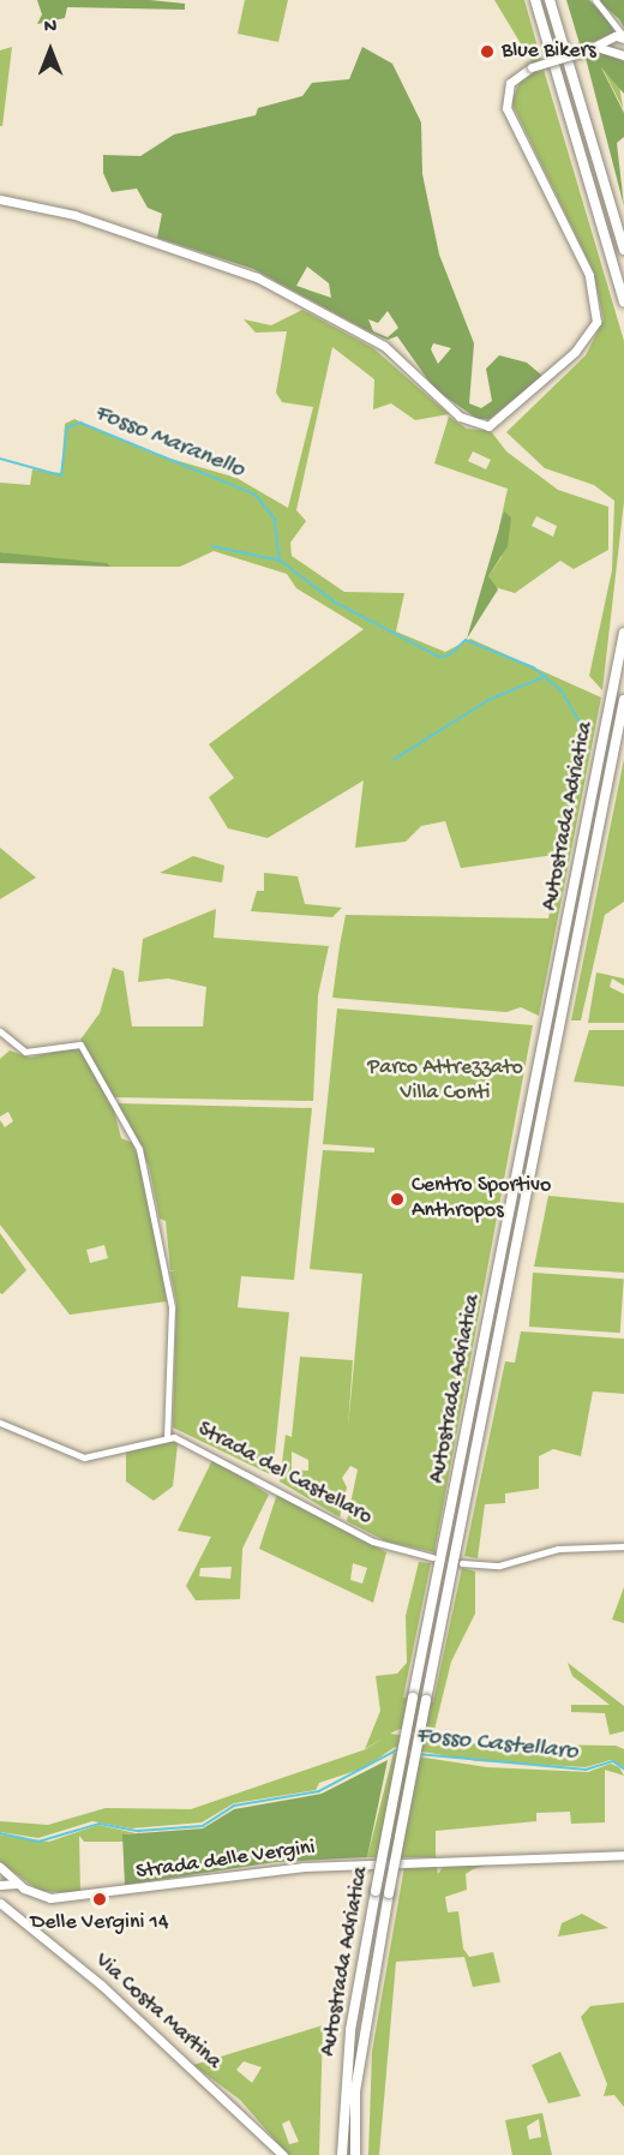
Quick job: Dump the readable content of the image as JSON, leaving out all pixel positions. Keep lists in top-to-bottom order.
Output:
{
  "streets": {
    "highway": ["Autostrada Adriatica"],
    "main road": ["Strada delle Vergini", "Via Costa Martina"],
    "street": ["Strada del Castellaro"]
  },
  "water": ["Fosso Maranello", "Fosso Castellaro"],
  "parks": ["Parco Attrezzato Villa Conti"],
  "places": ["Blue Bikers", "Centro Sportivo Anthropos", "Delle Vergini 14"],
  "north": "top"
}
